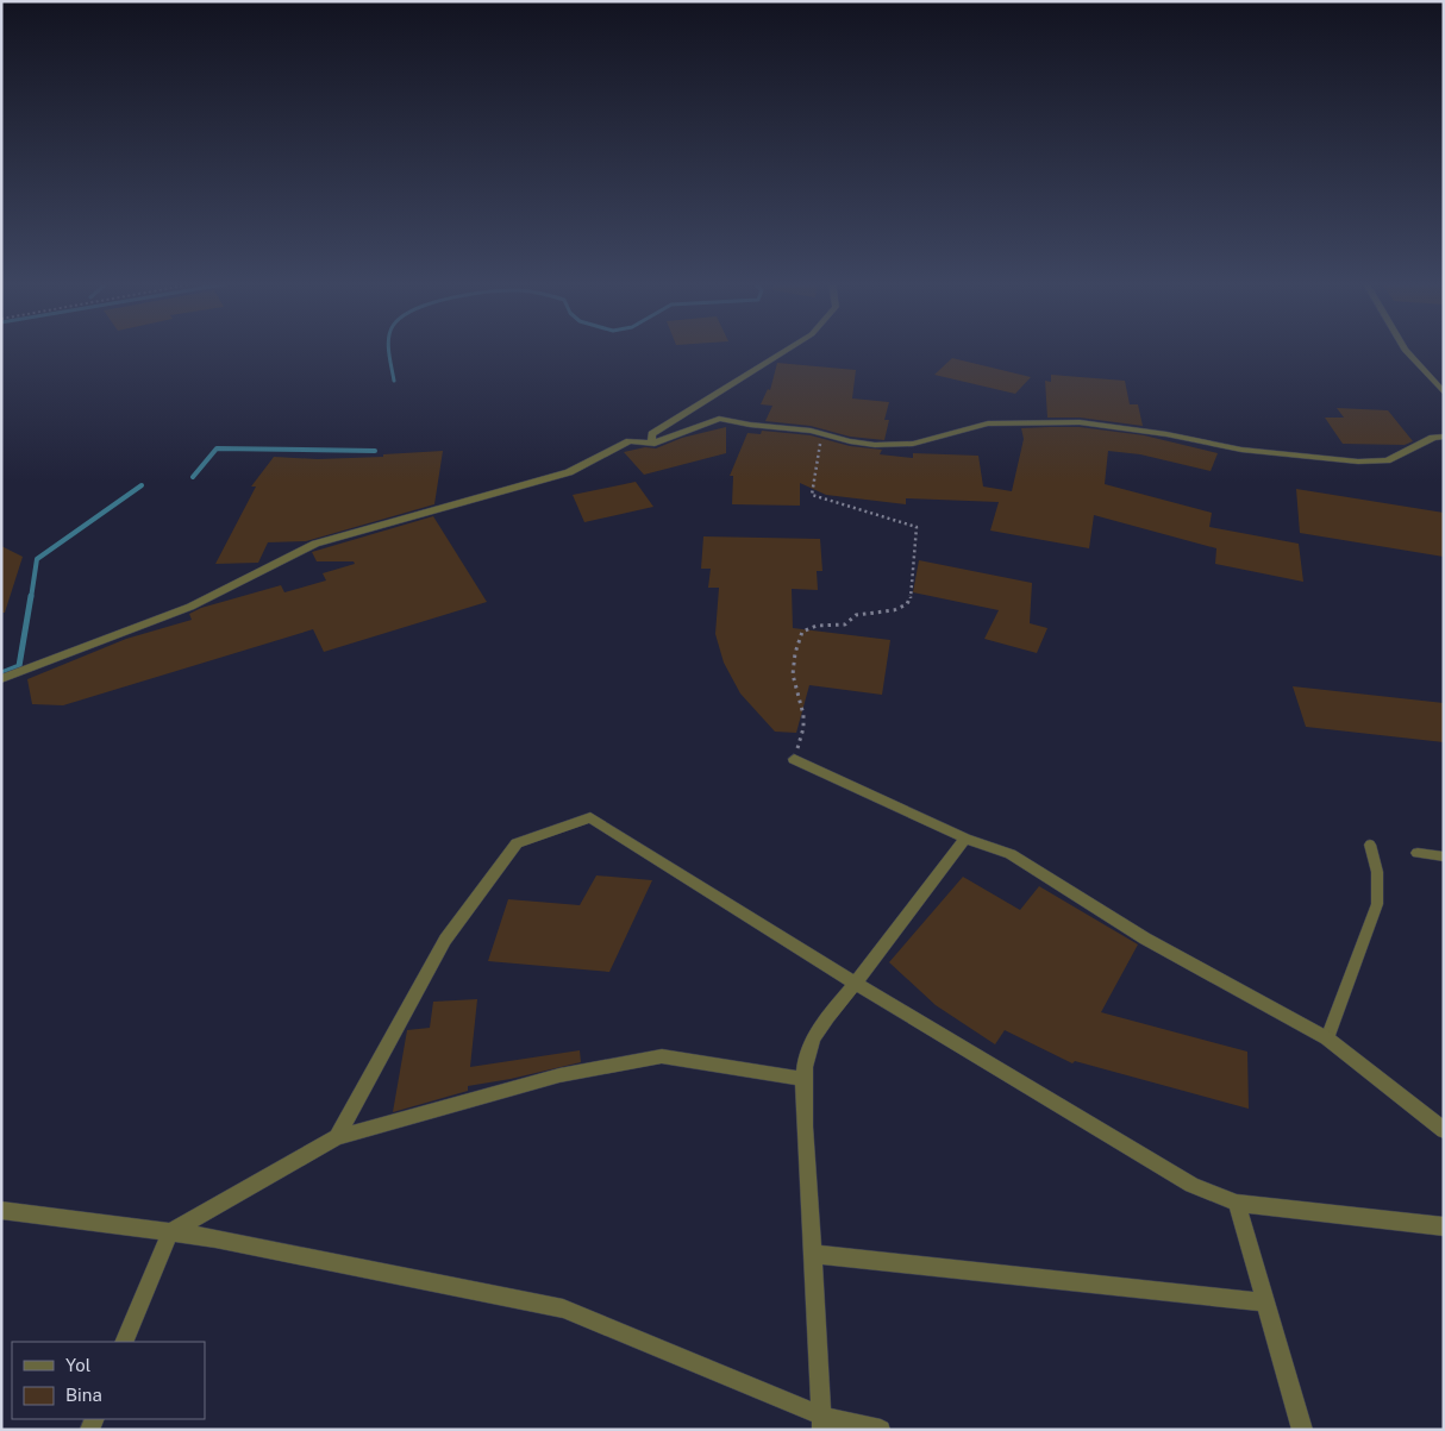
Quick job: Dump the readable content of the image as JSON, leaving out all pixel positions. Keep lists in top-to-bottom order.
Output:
{
  "legend": ["Yol", "Bina"]
}
